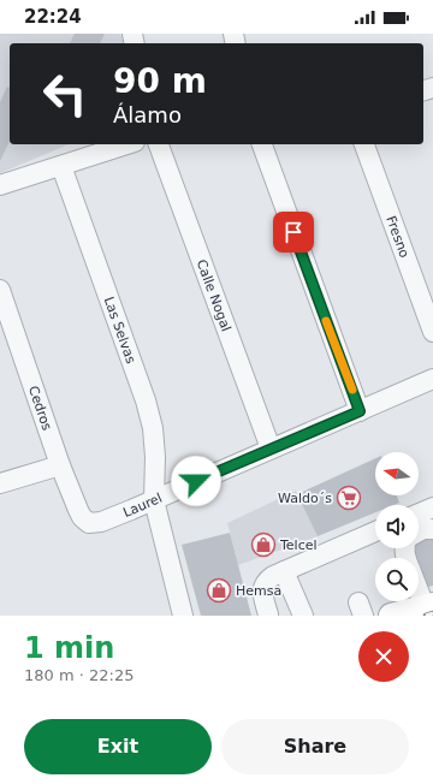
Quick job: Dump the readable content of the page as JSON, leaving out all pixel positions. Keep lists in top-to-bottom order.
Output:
{
  "streets": {
    "street": [
      "Fresno",
      "Calle Nogal",
      "Las Selvas",
      "Cedros",
      "Laurel"
    ]
  },
  "crossings": [
    ["Calle Nogal", "Laurel"],
    ["Las Selvas", "Laurel"],
    ["Cedros", "Laurel"]
  ],
  "places": {
    "supermarket": ["Waldo´s"],
    "shop": ["Telcel", "Hemsa"]
  },
  "north": "left",
  "page": {
    "status": "22:24",
    "turn": ["90 m", "Álamo"],
    "heading": ["1 min", "180 m · 22:25"],
    "buttons": ["Exit", "Share"]
  }
}
